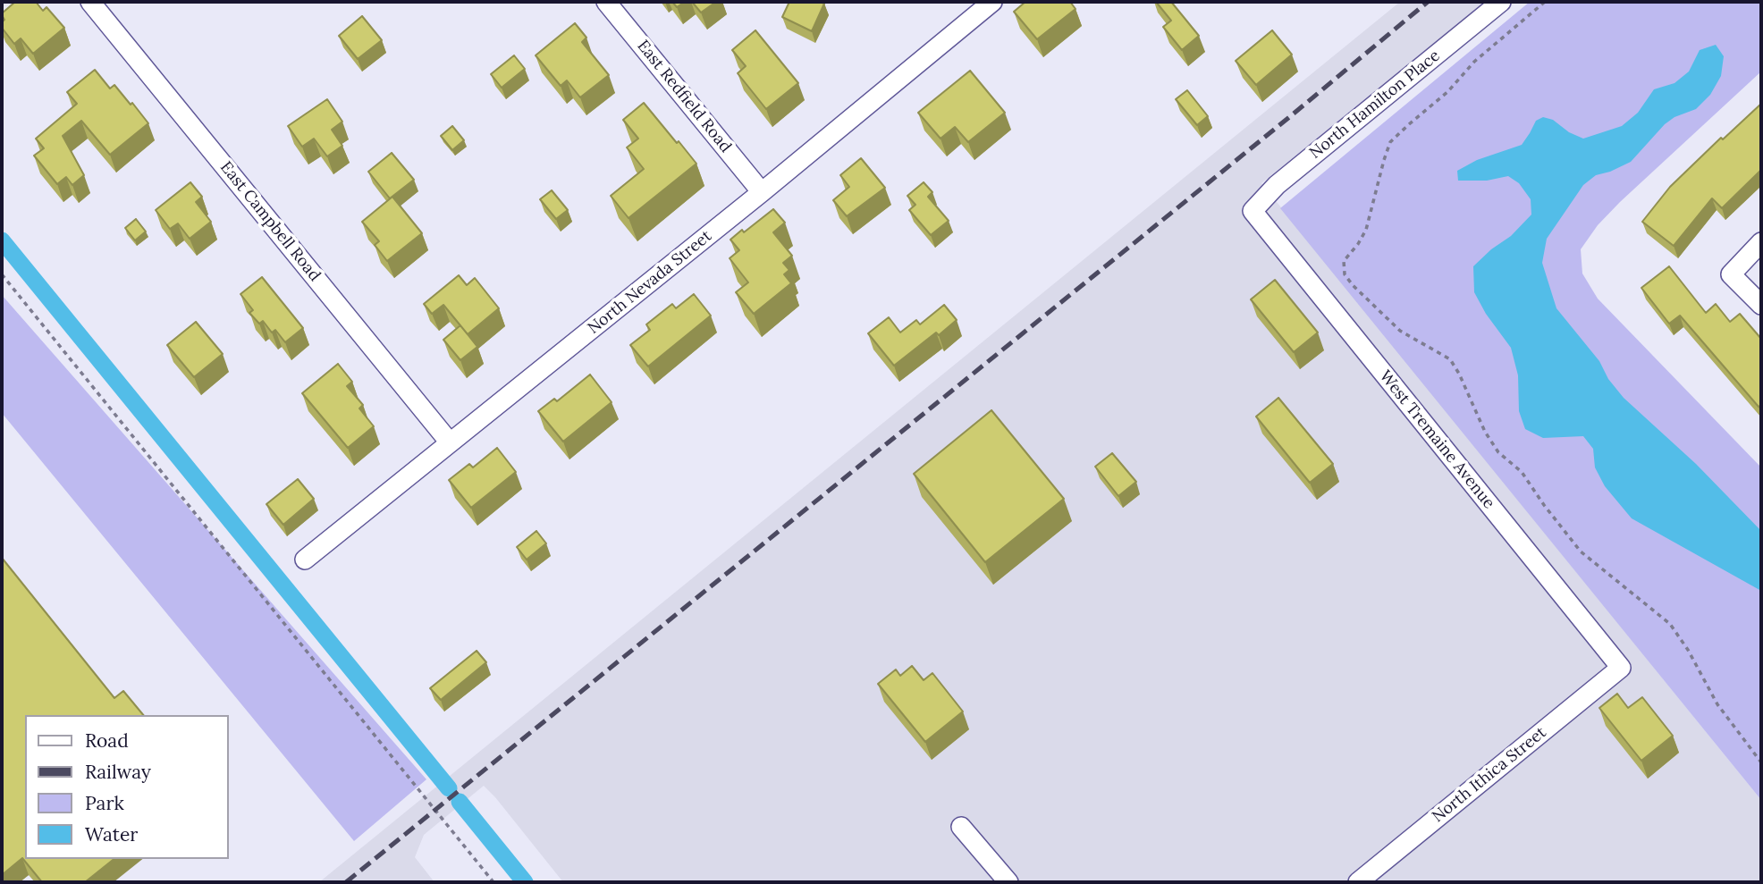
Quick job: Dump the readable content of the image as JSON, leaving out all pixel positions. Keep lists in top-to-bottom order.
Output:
{
  "streets": {
    "street": [
      "East Redfield Road",
      "North Hamilton Place",
      "East Campbell Road",
      "North Nevada Street",
      "West Tremaine Avenue",
      "North Ithica Street"
    ]
  },
  "crossings": [
    ["East Redfield Road", "North Nevada Street"],
    ["North Hamilton Place", "West Tremaine Avenue"],
    ["East Campbell Road", "North Nevada Street"],
    ["West Tremaine Avenue", "North Ithica Street"]
  ],
  "legend": [
    "Road",
    "Railway",
    "Park",
    "Water"
  ]
}
